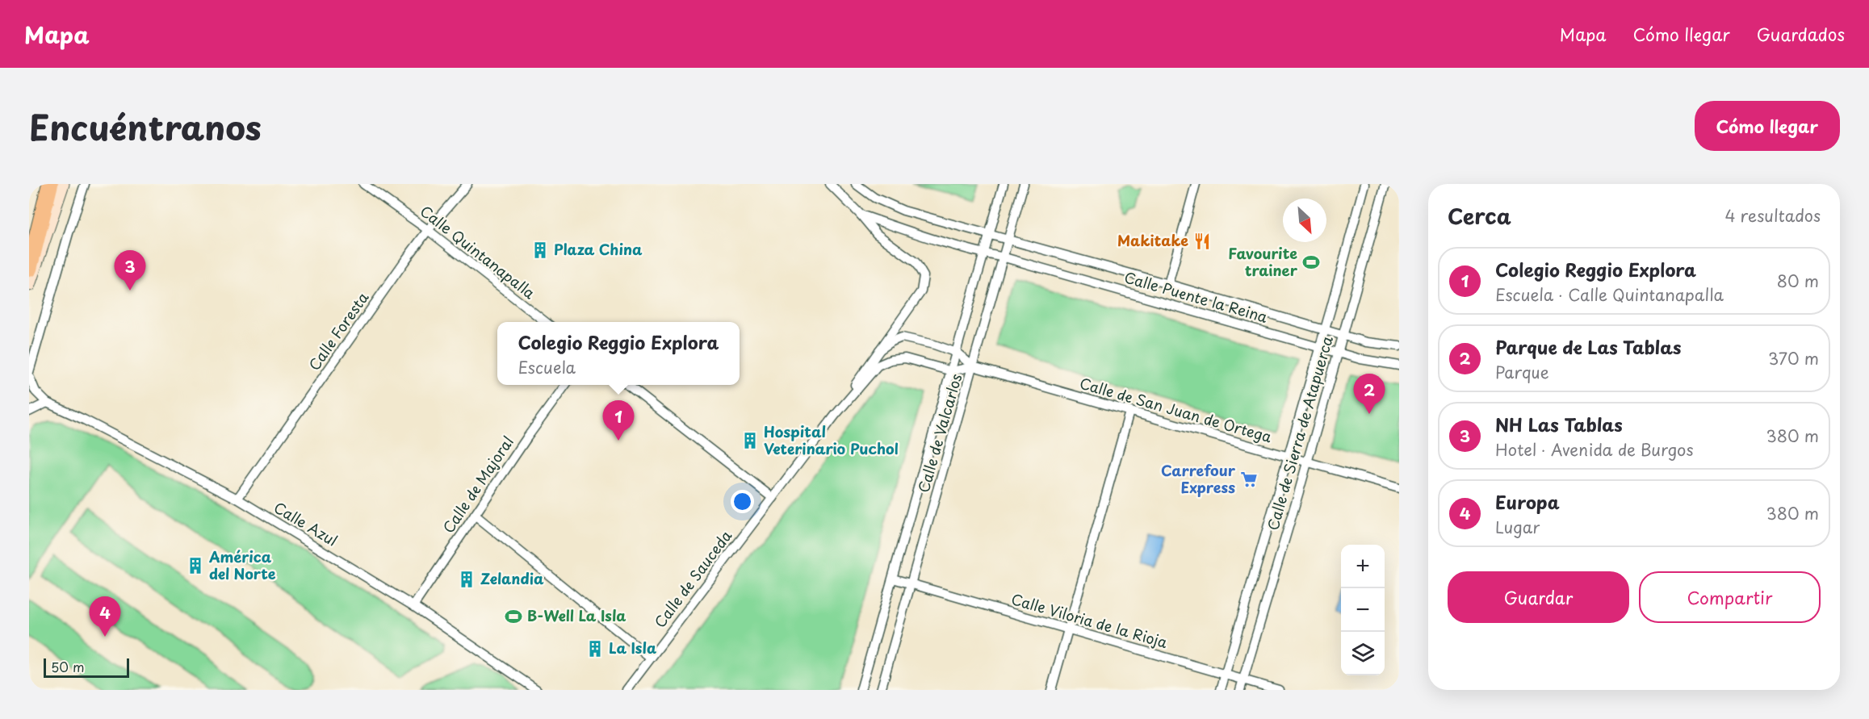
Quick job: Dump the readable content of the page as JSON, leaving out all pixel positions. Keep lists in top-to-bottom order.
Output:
{
  "streets": {
    "street": [
      "Calle Quintanapalla",
      "Calle Puente la Reina",
      "Calle Foresta",
      "Calle de San Juan de Ortega",
      "Calle de Valcarlos",
      "Calle de Sierra de Atapuerca",
      "Calle de Majoral",
      "Calle Azul",
      "Calle de Sauceda",
      "Calle Viloria de la Rioja"
    ]
  },
  "crossings": [
    ["Calle Quintanapalla", "Calle Foresta"],
    ["Calle Puente la Reina", "Calle de Valcarlos"],
    ["Calle Puente la Reina", "Calle de Sierra de Atapuerca"],
    ["Calle Puente la Reina", "Calle de Sauceda"],
    ["Calle Foresta", "Calle Azul"],
    ["Calle de San Juan de Ortega", "Calle de Valcarlos"],
    ["Calle de San Juan de Ortega", "Calle de Sierra de Atapuerca"],
    ["Calle de San Juan de Ortega", "Calle de Sauceda"],
    ["Calle de Valcarlos", "Calle de Sauceda"],
    ["Calle de Valcarlos", "Calle Viloria de la Rioja"],
    ["Calle de Sierra de Atapuerca", "Calle Viloria de la Rioja"],
    ["Calle de Majoral", "Calle Azul"]
  ],
  "places": {
    "restaurant": ["Makitake"],
    "building": [
      "Plaza China",
      "Hospital Veterinario Puchol",
      "América del Norte",
      "Zelandia",
      "La Isla"
    ],
    "sports": ["Favourite trainer", "B-Well La Isla"],
    "supermarket": ["Carrefour Express"]
  },
  "scale_bar": "50 m",
  "north": "bottom right",
  "page": {
    "header": "Mapa",
    "nav": ["Mapa", "Cómo llegar", "Guardados"],
    "title": "Encuéntranos",
    "buttons": [
      "Cómo llegar",
      ["Guardar", "Compartir"]
    ],
    "heading": ["Cerca", "4 resultados"],
    "list": [
      {
        "mark": "1",
        "name": "Colegio Reggio Explora",
        "note": "Escuela · Calle Quintanapalla",
        "value": "80 m"
      },
      {
        "mark": "2",
        "name": "Parque de Las Tablas",
        "note": "Parque",
        "value": "370 m"
      },
      {
        "mark": "3",
        "name": "NH Las Tablas",
        "note": "Hotel · Avenida de Burgos",
        "value": "380 m"
      },
      {
        "mark": "4",
        "name": "Europa",
        "note": "Lugar",
        "value": "380 m"
      }
    ],
    "pins": [
      "3",
      "2",
      "1",
      "4"
    ],
    "popup": ["Colegio Reggio Explora", "Escuela"],
    "map_buttons": ["+", "−"],
    "scale": "50 m"
  }
}
